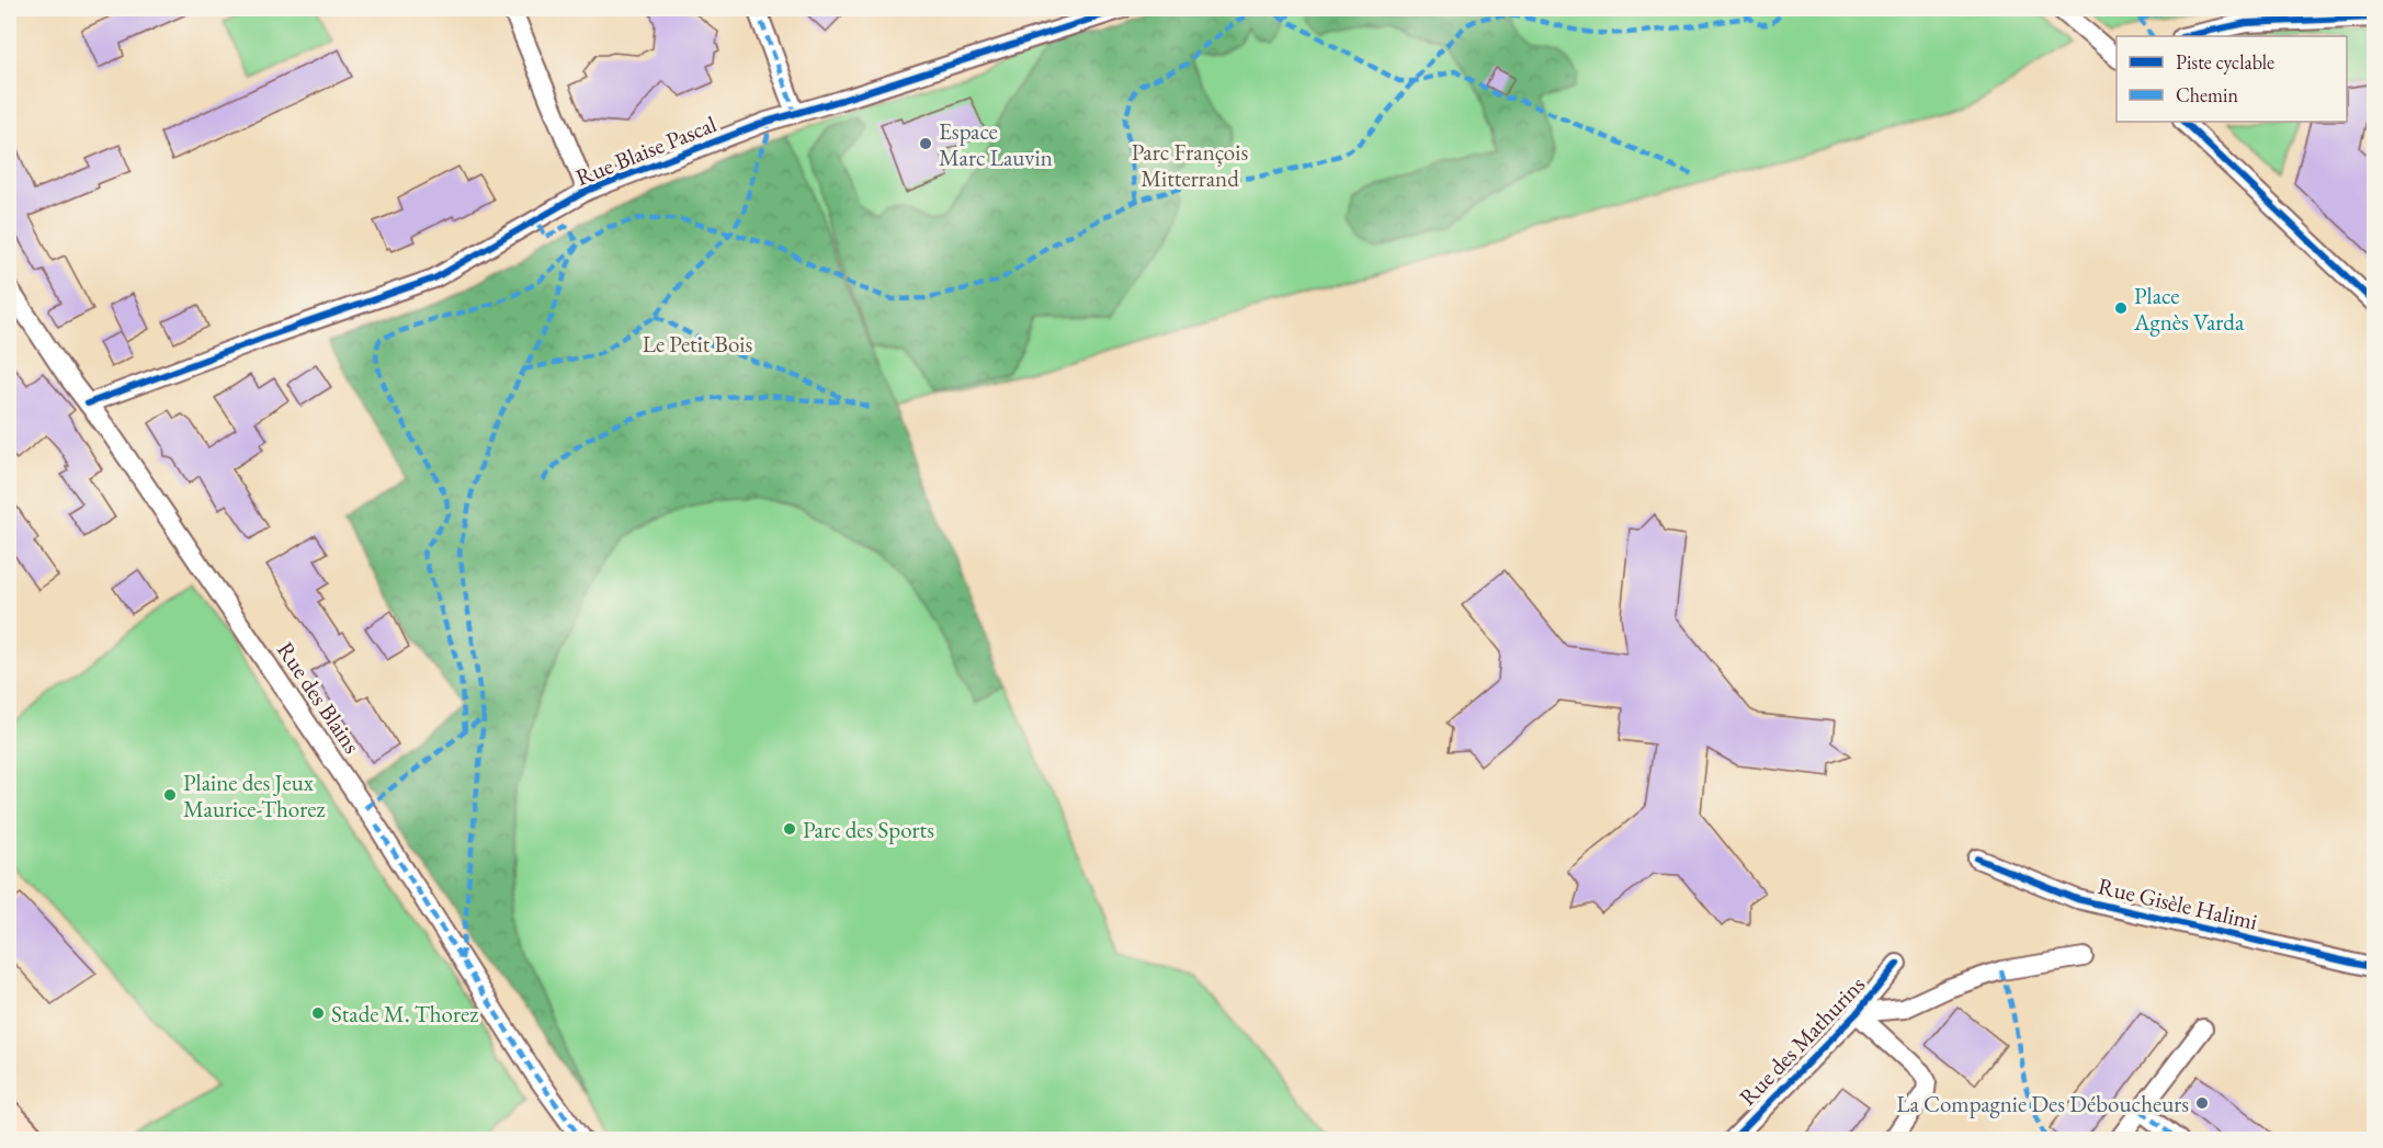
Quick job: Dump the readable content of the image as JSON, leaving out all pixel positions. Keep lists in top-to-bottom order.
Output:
{
  "streets": {
    "street": [
      "Rue Blaise Pascal",
      "Rue des Blains",
      "Rue Gisèle Halimi",
      "Rue des Mathurins"
    ]
  },
  "crossings": [
    ["Rue Blaise Pascal", "Rue des Blains"]
  ],
  "parks": ["Parc François Mitterrand", "Le Petit Bois"],
  "places": [
    "Espace Marc Lauvin",
    "Place Agnès Varda",
    "Plaine des Jeux Maurice-Thorez",
    "Parc des Sports",
    "Stade M. Thorez",
    "La Compagnie Des Déboucheurs"
  ],
  "legend": ["Piste cyclable", "Chemin"]
}
